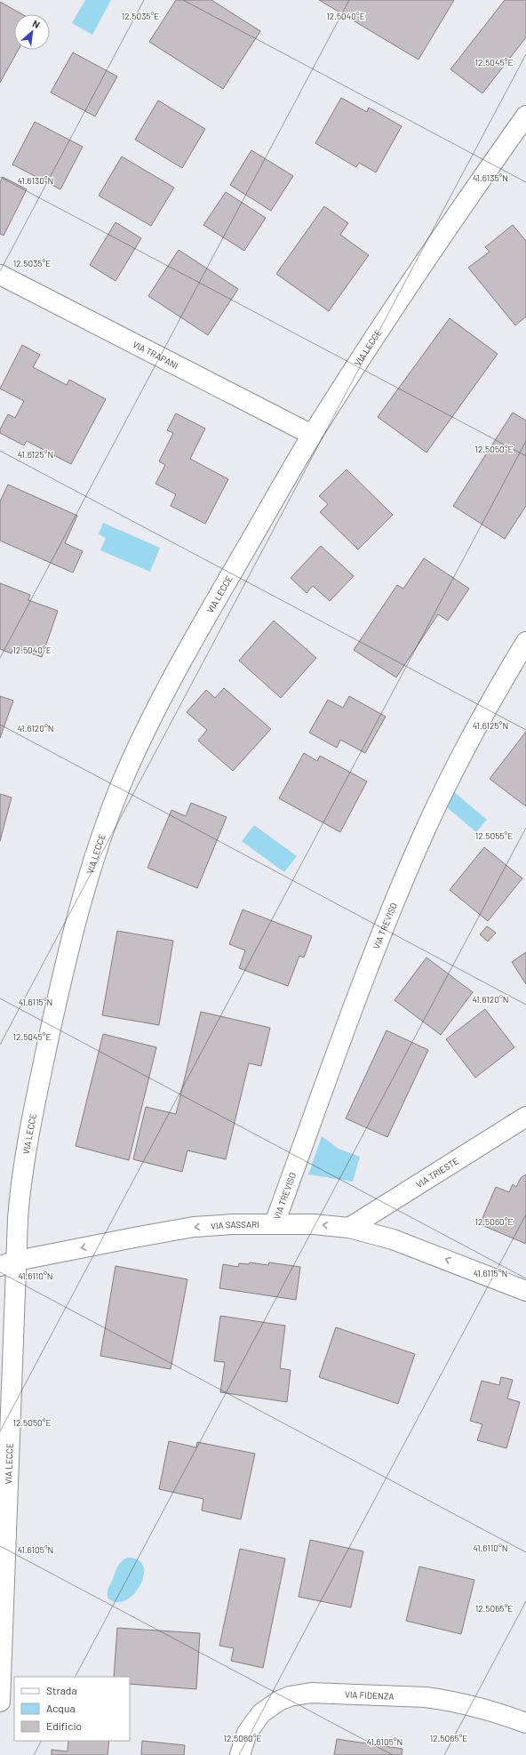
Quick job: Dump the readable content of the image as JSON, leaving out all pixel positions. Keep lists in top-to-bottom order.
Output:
{
  "streets": {
    "street": [
      "VIA LECCE",
      "VIA TRAPANI",
      "VIA TREVISO",
      "VIA TRIESTE",
      "VIA SASSARI",
      "VIA FIDENZA"
    ]
  },
  "crossings": [
    ["VIA LECCE", "VIA TRAPANI"],
    ["VIA LECCE", "VIA SASSARI"],
    ["VIA TREVISO", "VIA SASSARI"],
    ["VIA TRIESTE", "VIA SASSARI"]
  ],
  "one_way": ["VIA SASSARI"],
  "legend": ["Strada", "Acqua", "Edificio"],
  "north": "top right",
  "coordinates": [
    "12.5035°E",
    "12.5040°E",
    "12.5045°E",
    "41.6135°N",
    "41.6130°N",
    "12.5050°E",
    "41.6125°N",
    "41.6120°N",
    "12.5055°E",
    "41.6115°N",
    "12.5060°E",
    "41.6110°N",
    "41.6105°N",
    "12.5065°E"
  ]
}
